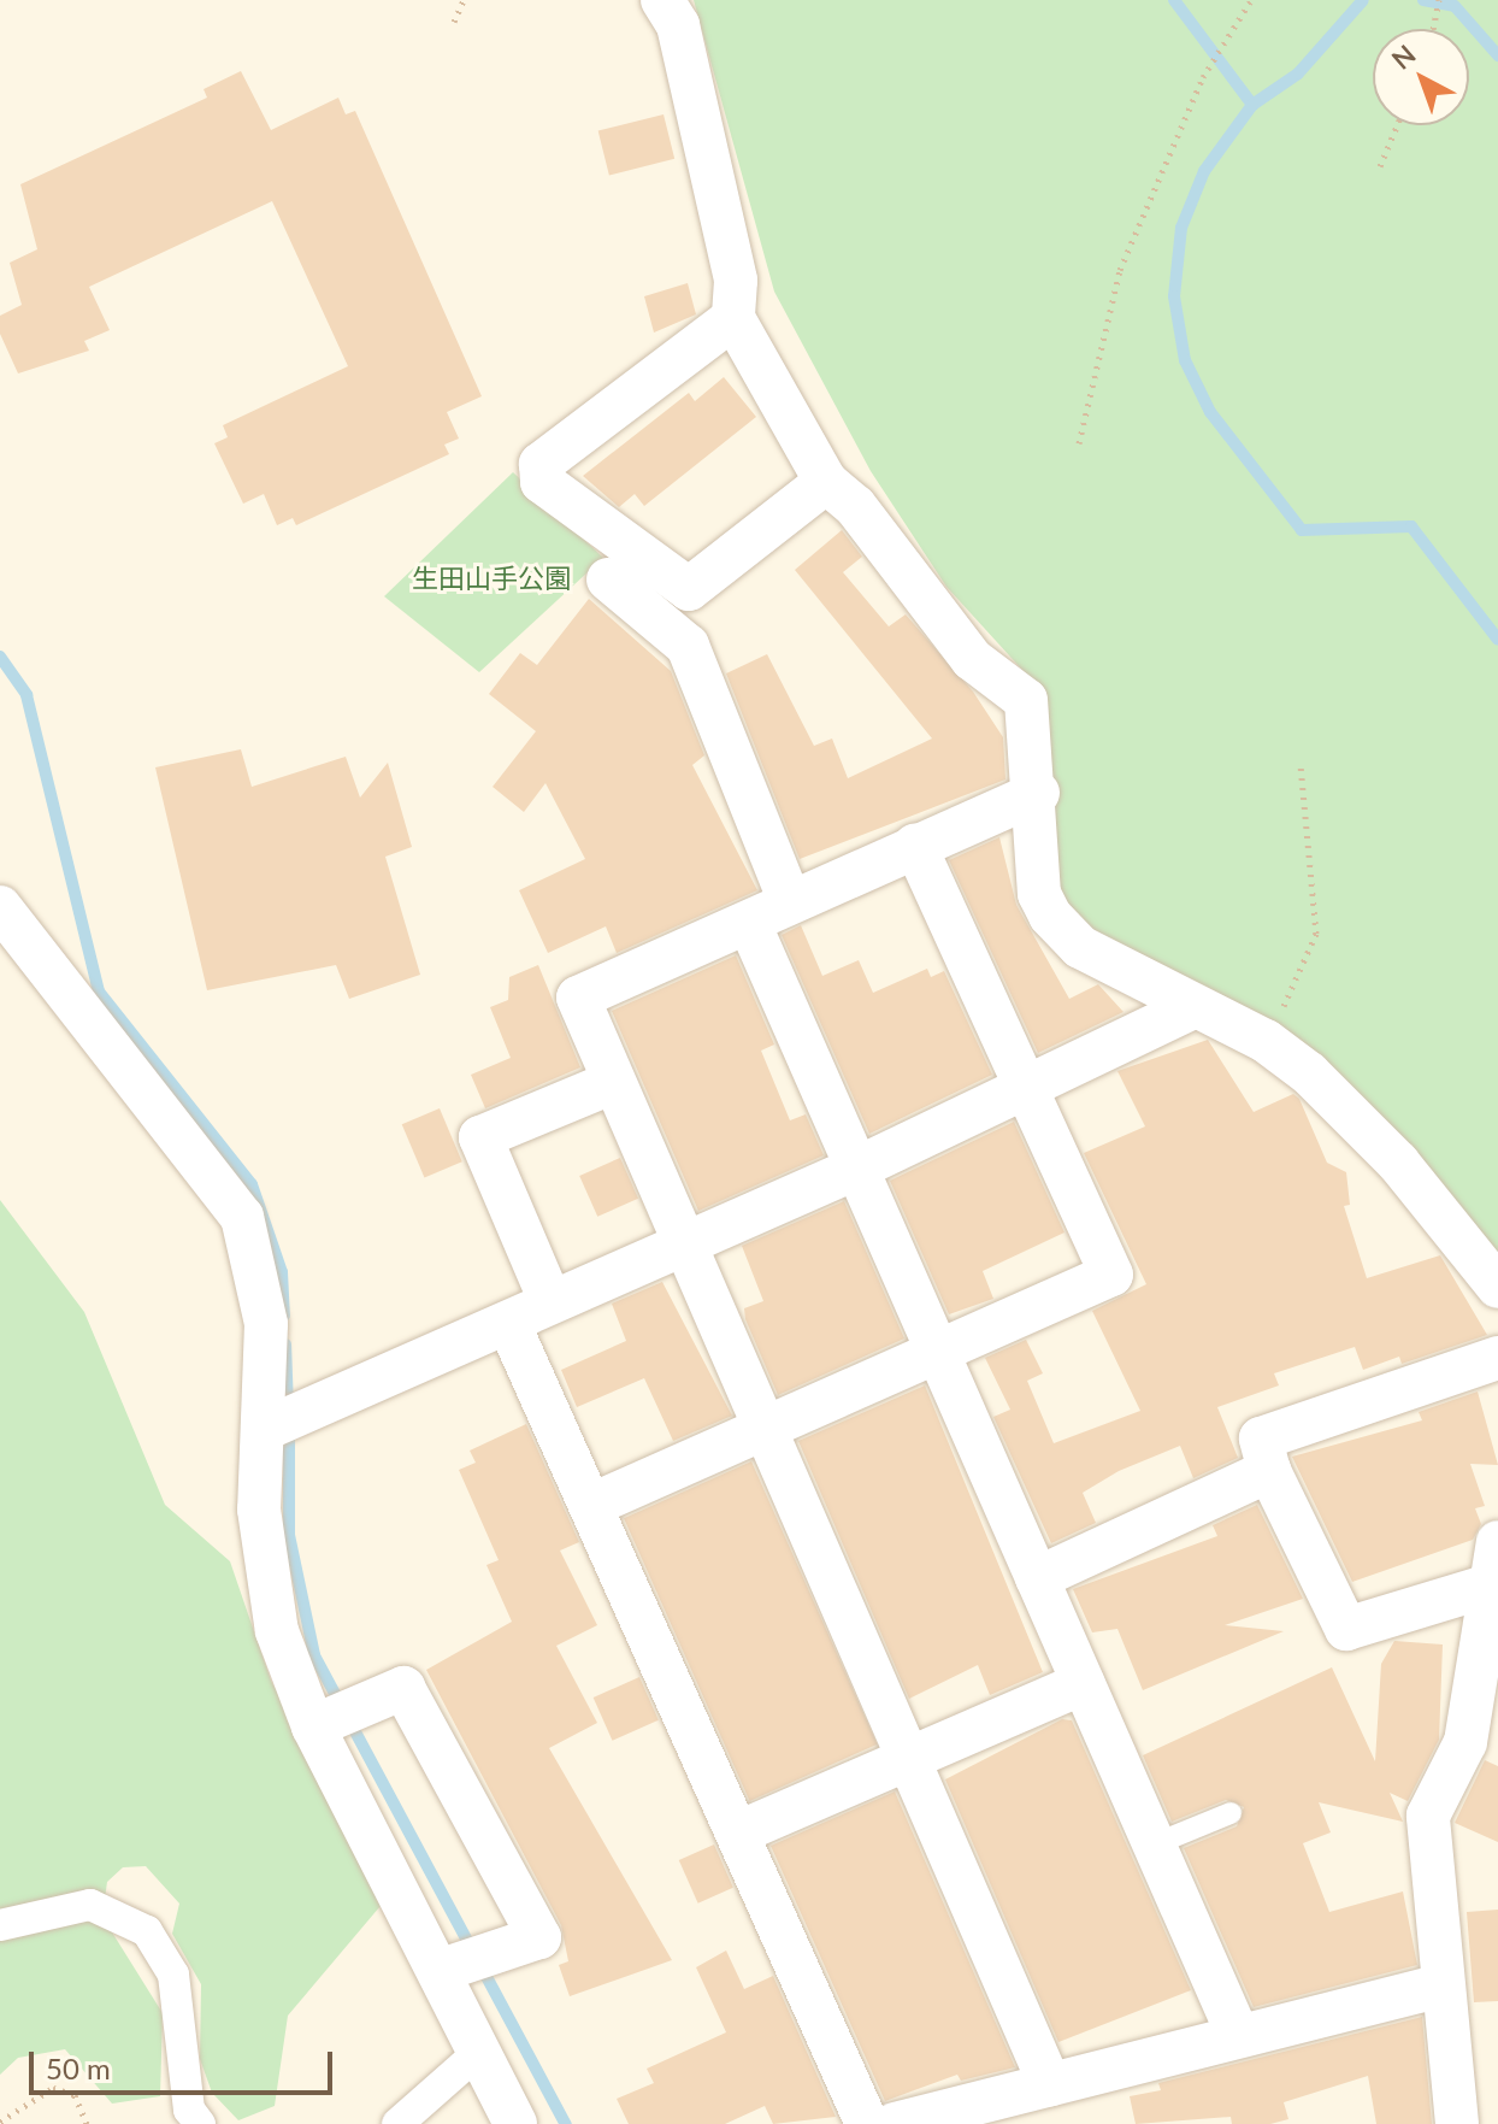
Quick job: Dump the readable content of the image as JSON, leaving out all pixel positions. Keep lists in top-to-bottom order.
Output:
{
  "parks": ["生田山手公園"],
  "scale_bar": "50 m",
  "north": "top left"
}
